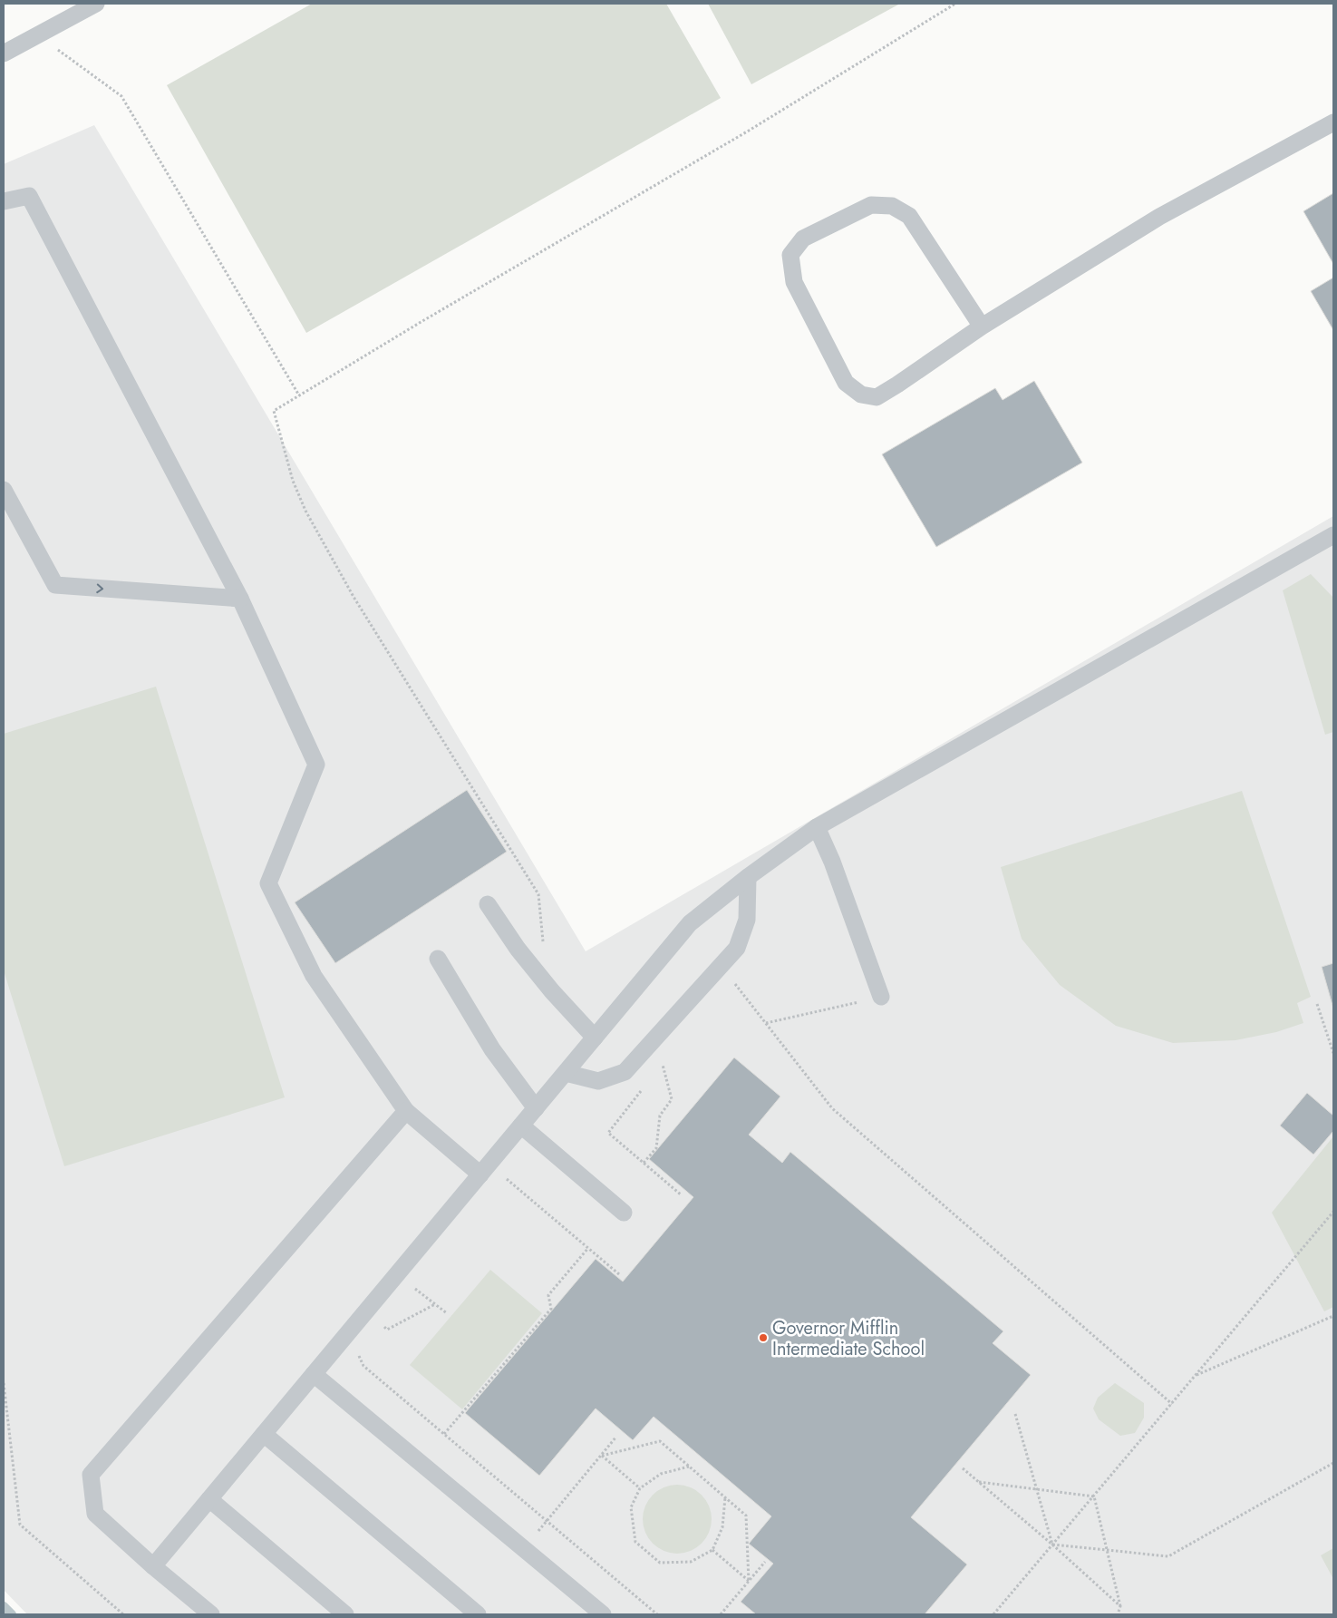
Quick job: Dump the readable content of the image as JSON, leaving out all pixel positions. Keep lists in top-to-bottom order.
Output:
{
  "places": ["Governor Mifflin Intermediate School"]
}
